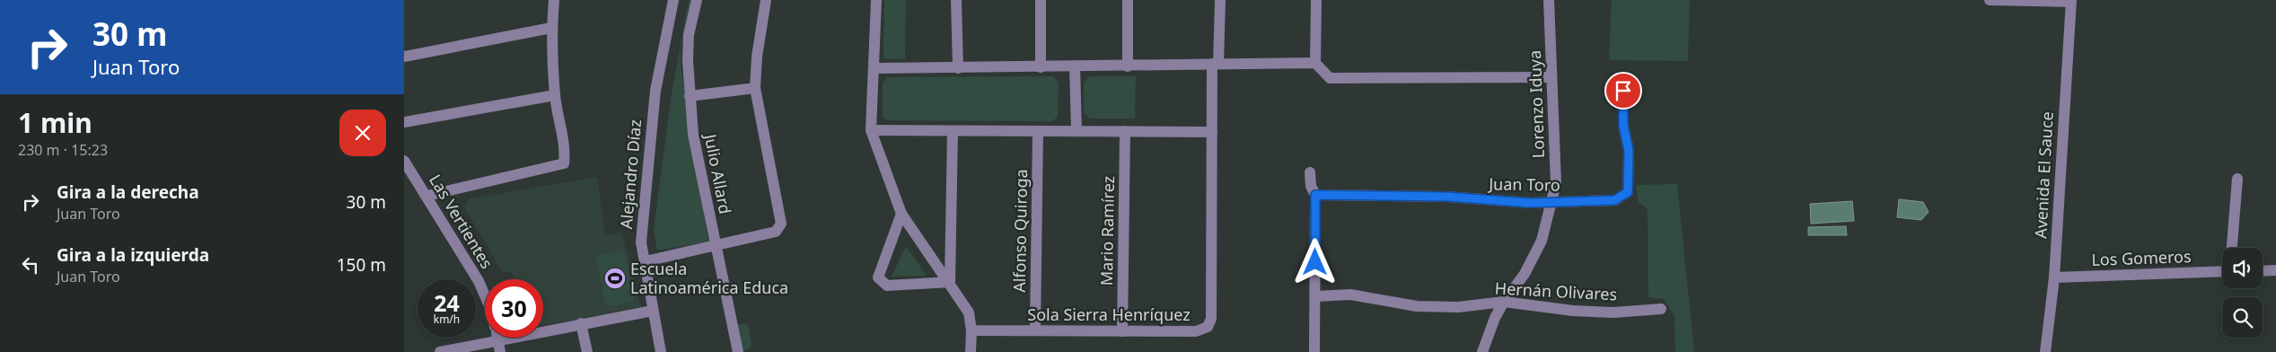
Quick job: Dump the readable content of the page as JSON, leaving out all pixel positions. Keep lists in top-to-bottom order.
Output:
{
  "streets": {
    "street": [
      "Lorenzo Iduya",
      "Alejandro Díaz",
      "Julio Allard",
      "Avenida El Sauce",
      "Juan Toro",
      "Las Vertientes",
      "Alfonso Quiroga",
      "Mario Ramírez",
      "Los Gomeros",
      "Hernán Olivares",
      "Sola Sierra Henríquez"
    ]
  },
  "crossings": [
    ["Lorenzo Iduya", "Juan Toro"],
    ["Lorenzo Iduya", "Hernán Olivares"],
    ["Avenida El Sauce", "Los Gomeros"],
    ["Alfonso Quiroga", "Sola Sierra Henríquez"],
    ["Mario Ramírez", "Sola Sierra Henríquez"]
  ],
  "places": {
    "sports": ["Escuela Latinoamérica Educa"]
  },
  "page": {
    "turn": ["30 m", "Juan Toro"],
    "heading": ["1 min", "230 m · 15:23"],
    "list": [
      {
        "name": "Gira a la derecha",
        "note": "Juan Toro",
        "value": "30 m"
      },
      {
        "name": "Gira a la izquierda",
        "note": "Juan Toro",
        "value": "150 m"
      }
    ],
    "speed": "24 km/h",
    "limit": "30"
  }
}
